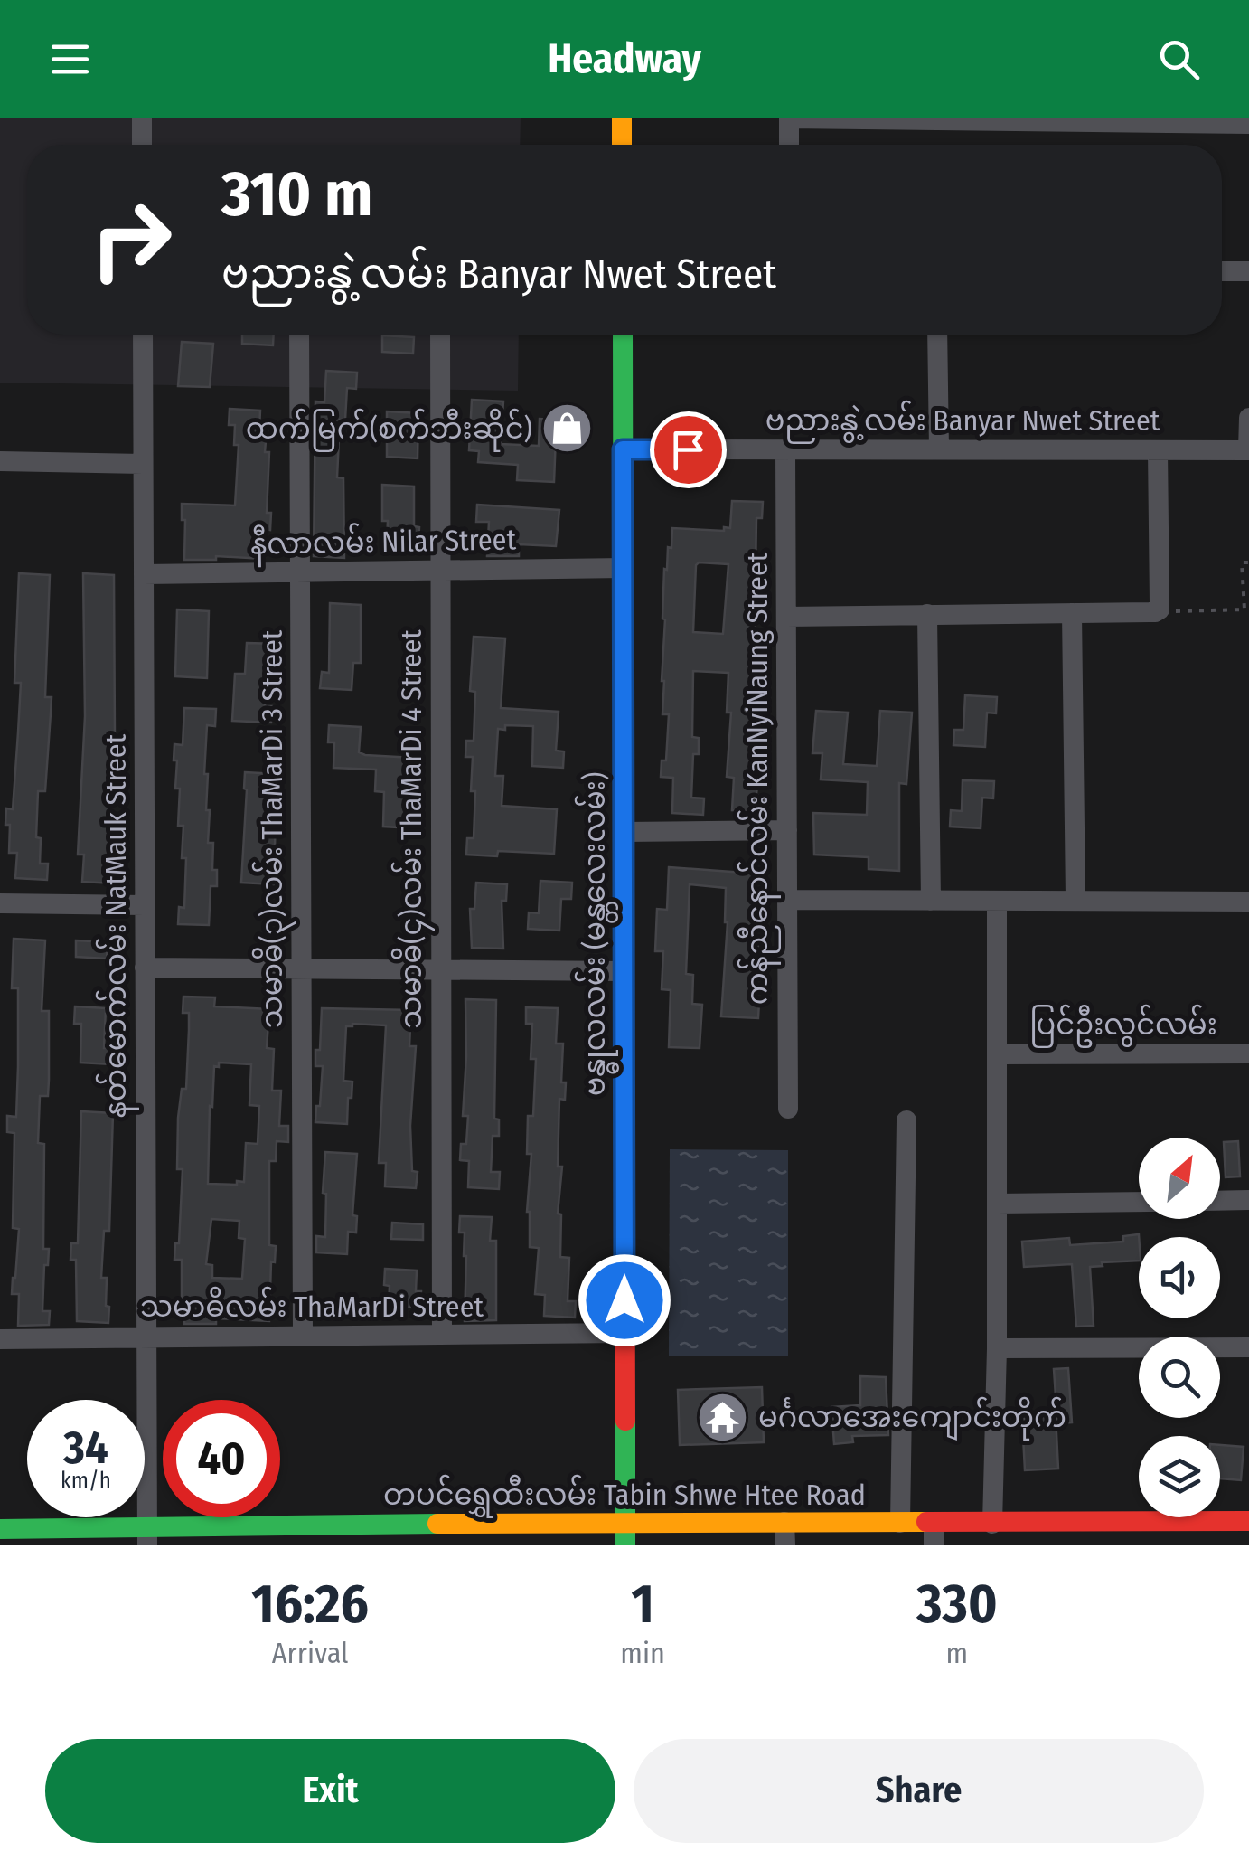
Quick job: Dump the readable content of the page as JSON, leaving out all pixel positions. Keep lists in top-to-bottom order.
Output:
{
  "streets": {
    "street": [
      "ဗညားနွဲ့လမ်း Banyar Nwet Street",
      "နီလာလမ်း Nilar Street",
      "ကန်ညီနောင်လမ်း KanNyiNaung Street",
      "သမာဓိ(၃)လမ်း ThaMarDi 3 Street",
      "သမာဓိ(၄)လမ်း ThaMarDi 4 Street",
      "နတ်မောက်လမ်း NatMauk Street",
      "ဗန္ဓုလလမ်း (မန္တလေးလမ်း)",
      "ပြင်ဦးလွင်လမ်း",
      "သမာဓိလမ်း ThaMarDi Street",
      "တပင်ရွှေထီးလမ်း Tabin Shwe Htee Road"
    ]
  },
  "crossings": [
    ["ဗညားနွဲ့လမ်း Banyar Nwet Street", "ကန်ညီနောင်လမ်း KanNyiNaung Street"],
    ["ဗညားနွဲ့လမ်း Banyar Nwet Street", "ဗန္ဓုလလမ်း (မန္တလေးလမ်း)"],
    ["နီလာလမ်း Nilar Street", "သမာဓိ(၃)လမ်း ThaMarDi 3 Street"],
    ["နီလာလမ်း Nilar Street", "သမာဓိ(၄)လမ်း ThaMarDi 4 Street"],
    ["နီလာလမ်း Nilar Street", "နတ်မောက်လမ်း NatMauk Street"],
    ["နီလာလမ်း Nilar Street", "ဗန္ဓုလလမ်း (မန္တလေးလမ်း)"],
    ["သမာဓိ(၃)လမ်း ThaMarDi 3 Street", "သမာဓိလမ်း ThaMarDi Street"],
    ["သမာဓိ(၄)လမ်း ThaMarDi 4 Street", "သမာဓိလမ်း ThaMarDi Street"],
    ["နတ်မောက်လမ်း NatMauk Street", "သမာဓိလမ်း ThaMarDi Street"],
    ["နတ်မောက်လမ်း NatMauk Street", "တပင်ရွှေထီးလမ်း Tabin Shwe Htee Road"],
    ["ဗန္ဓုလလမ်း (မန္တလေးလမ်း)", "သမာဓိလမ်း ThaMarDi Street"],
    ["ဗန္ဓုလလမ်း (မန္တလေးလမ်း)", "တပင်ရွှေထီးလမ်း Tabin Shwe Htee Road"]
  ],
  "places": {
    "shop": ["ထက်မြက်(စက်ဘီးဆိုင်)"],
    "temple": ["မင်္ဂလာအေးကျောင်းတိုက်"]
  },
  "north": "top right",
  "page": {
    "header": "Headway",
    "turn": ["310 m", "ဗညားနွဲ့လမ်း Banyar Nwet Street"],
    "speed": "34 km/h",
    "limit": "40",
    "eta": [
      "16:26",
      "Arrival",
      "1",
      "min",
      "330",
      "m"
    ],
    "buttons": ["Exit", "Share"]
  }
}
